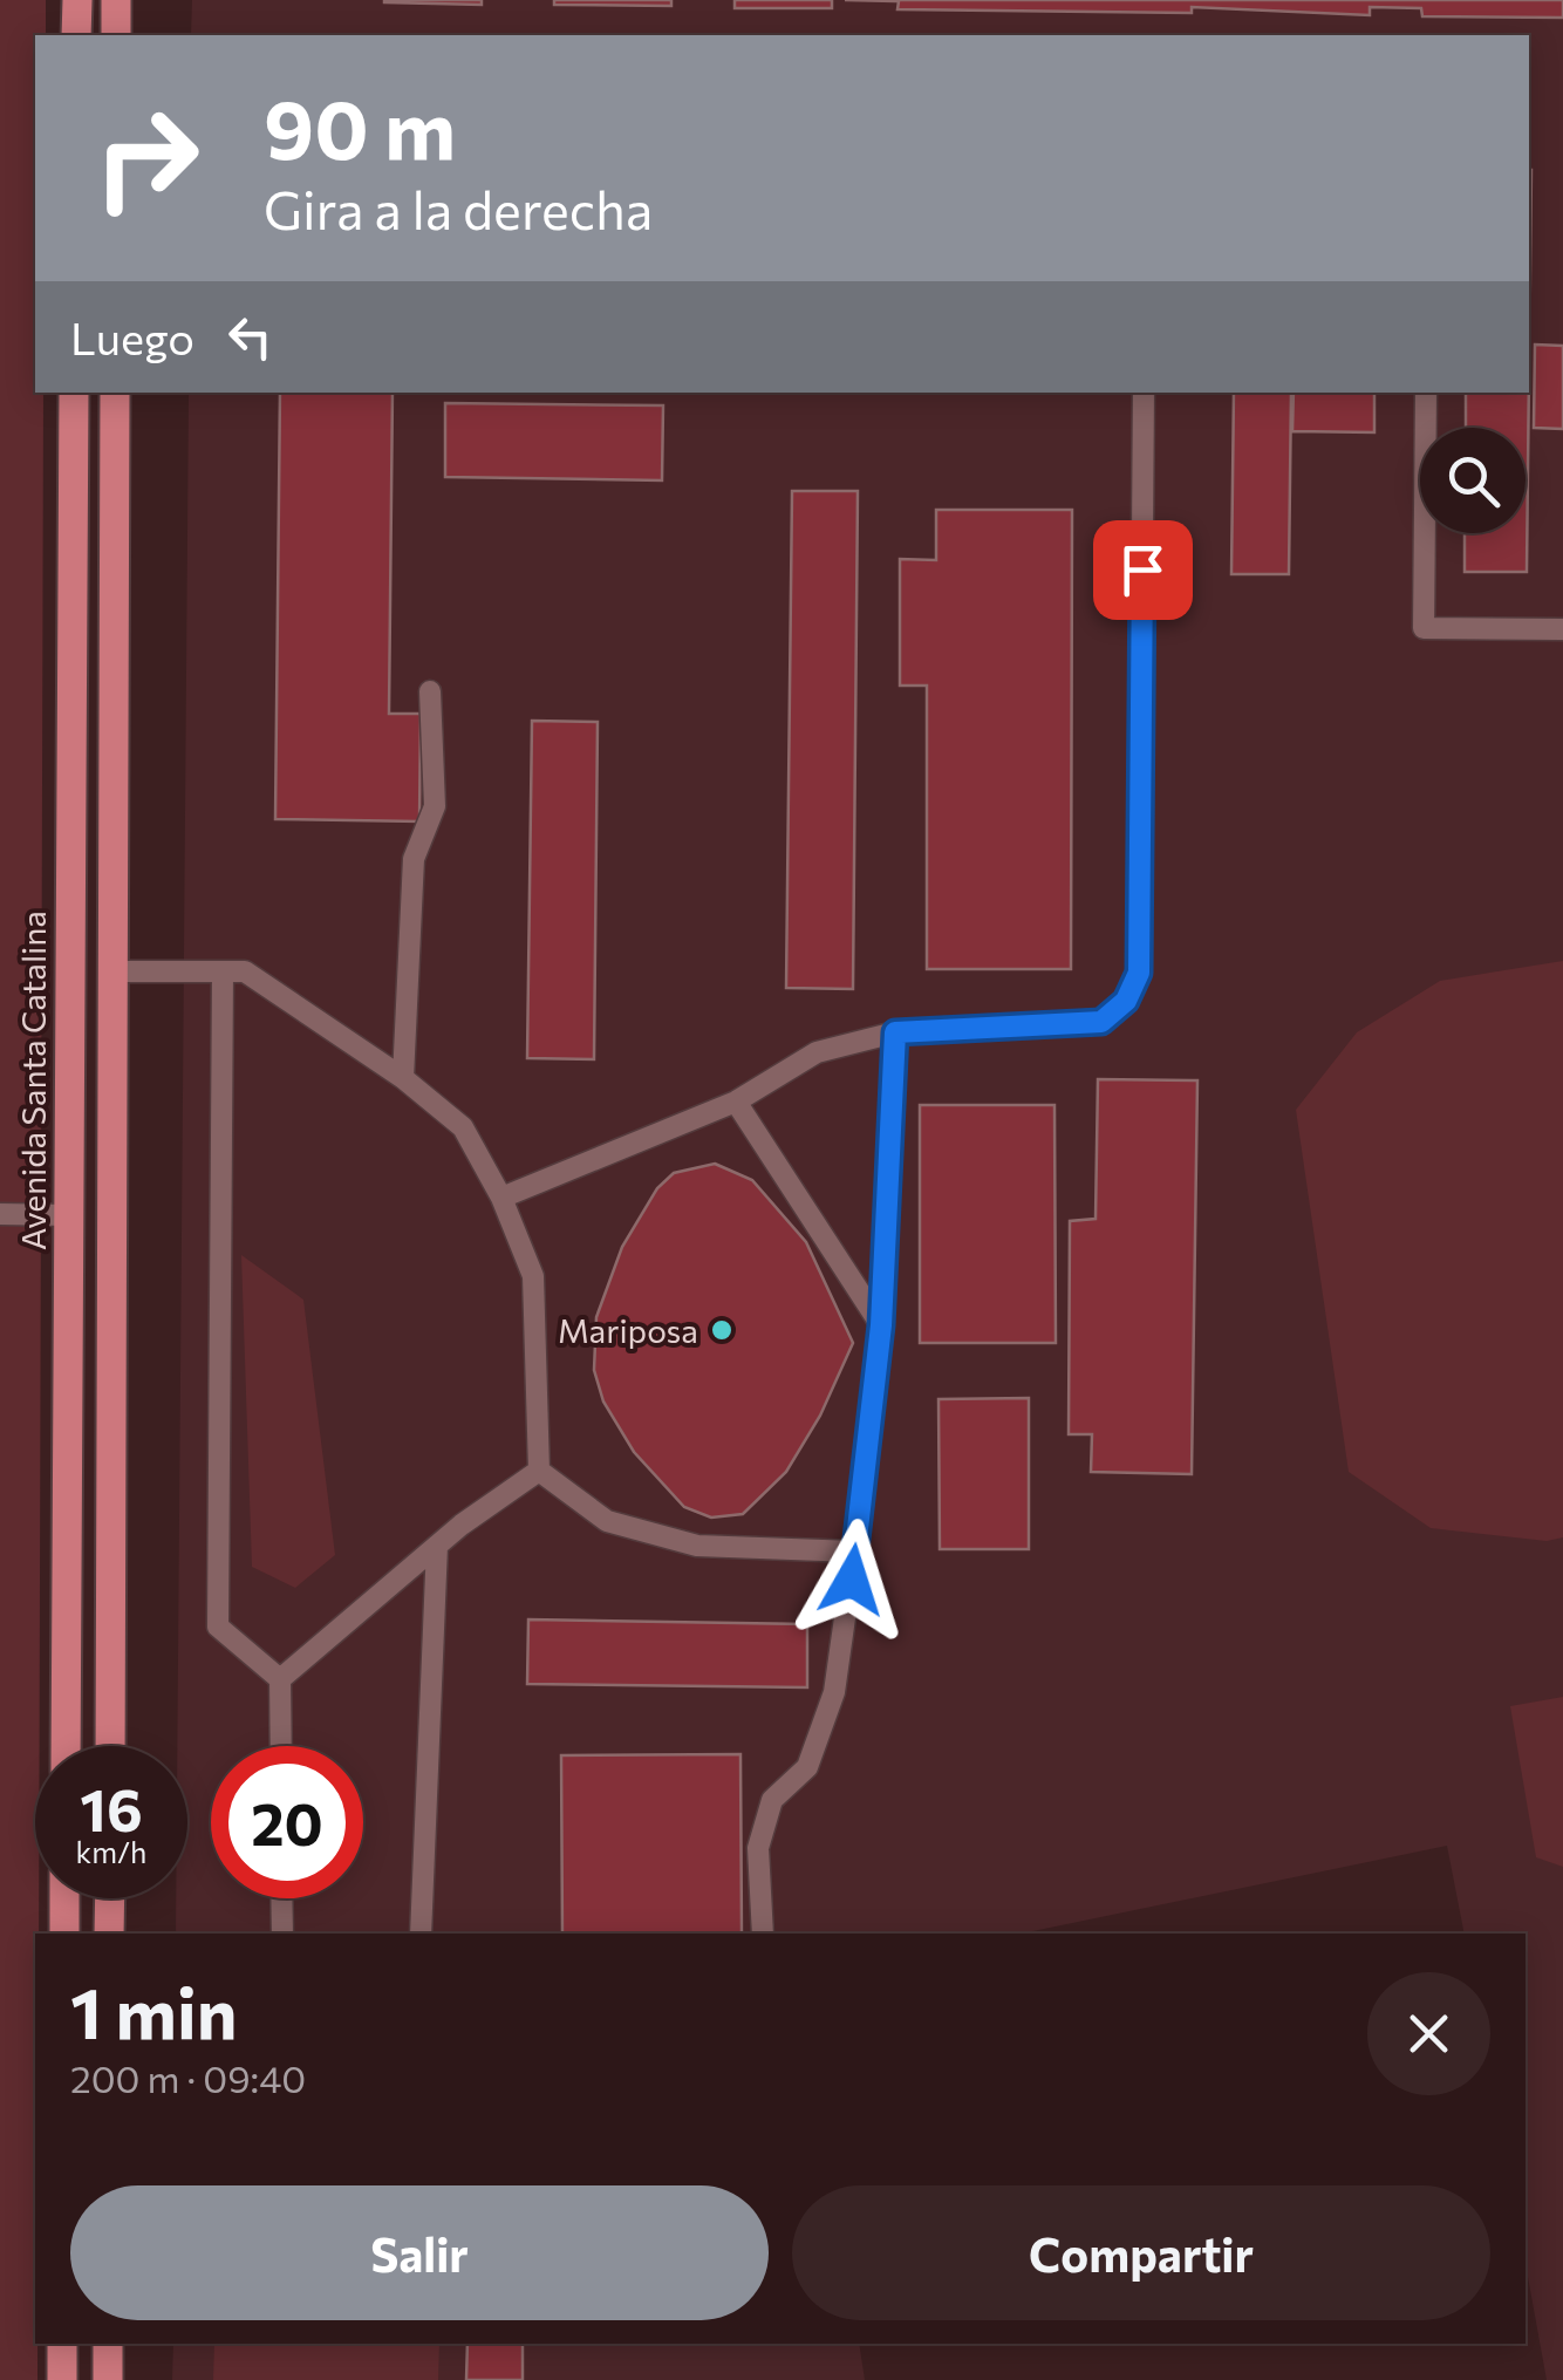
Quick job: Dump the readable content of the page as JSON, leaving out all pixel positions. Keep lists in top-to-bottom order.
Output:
{
  "streets": {
    "main road": ["Avenida Santa Catalina"]
  },
  "places": ["Mariposa"],
  "page": {
    "turn": ["90 m", "Gira a la derecha"],
    "then": "Luego",
    "speed": "16 km/h",
    "limit": "20",
    "heading": ["1 min", "200 m · 09:40"],
    "buttons": ["Salir", "Compartir"]
  }
}
